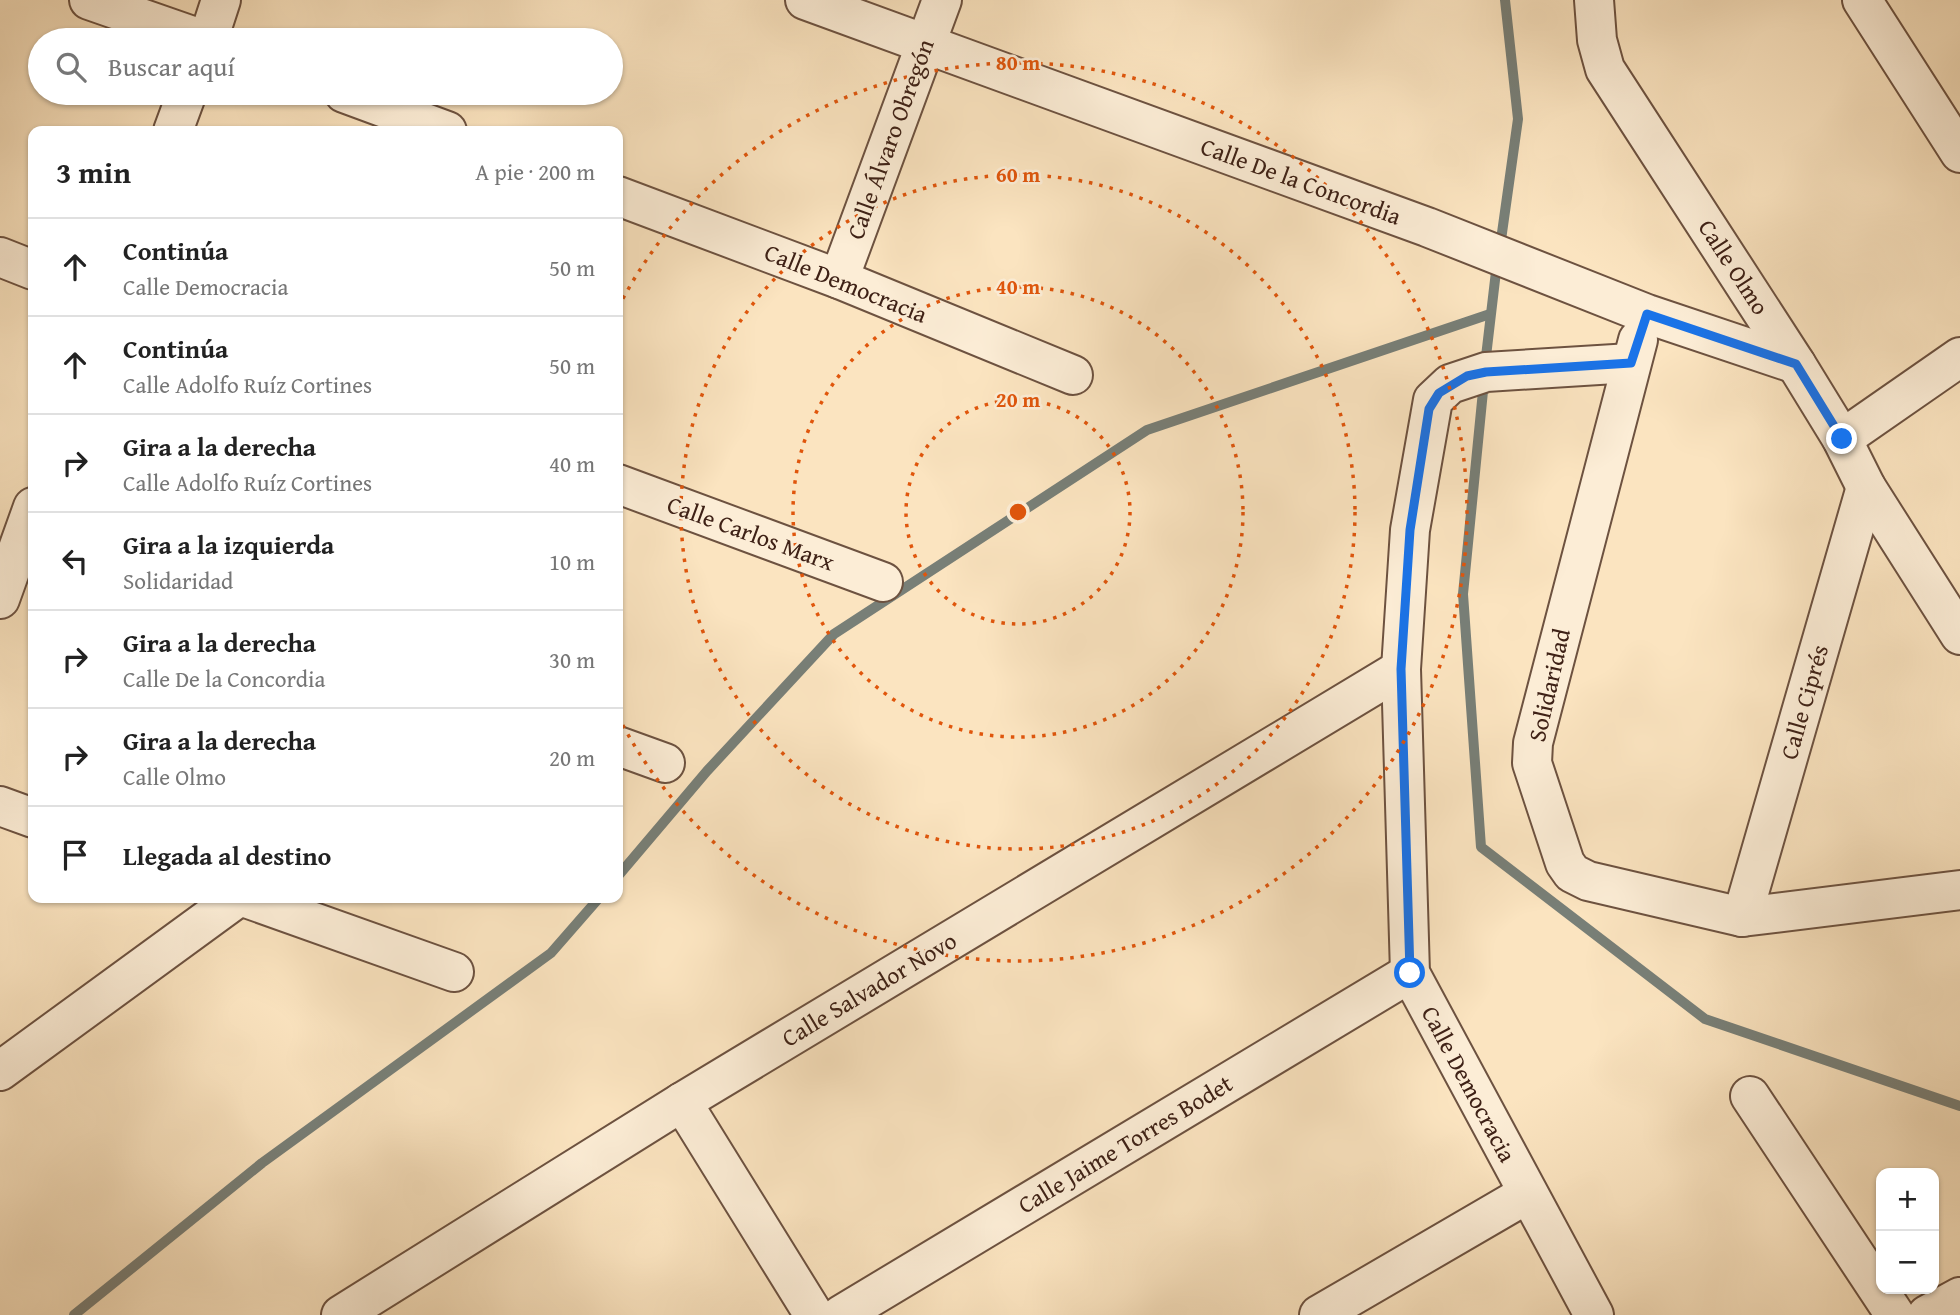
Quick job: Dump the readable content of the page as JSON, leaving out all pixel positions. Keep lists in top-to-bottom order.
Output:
{
  "streets": {
    "street": [
      "Calle Álvaro Obregón",
      "Calle De la Concordia",
      "Calle Olmo",
      "Calle Democracia",
      "Calle Carlos Marx",
      "Solidaridad",
      "Calle Ciprés",
      "Calle Salvador Novo",
      "Calle Jaime Torres Bodet"
    ]
  },
  "crossings": [
    ["Calle Álvaro Obregón", "Calle De la Concordia"],
    ["Calle Álvaro Obregón", "Calle Democracia"],
    ["Calle De la Concordia", "Calle Olmo"],
    ["Calle De la Concordia", "Solidaridad"],
    ["Calle Olmo", "Calle Ciprés"],
    ["Calle Democracia", "Solidaridad"],
    ["Calle Democracia", "Calle Salvador Novo"],
    ["Calle Democracia", "Calle Jaime Torres Bodet"],
    ["Solidaridad", "Calle Ciprés"]
  ],
  "page": {
    "search": "Buscar aquí",
    "heading": ["3 min", "A pie · 200 m"],
    "list": [
      ["Continúa", "Calle Democracia", "50 m"],
      ["Continúa", "Calle Adolfo Ruíz Cortines", "50 m"],
      ["Gira a la derecha", "Calle Adolfo Ruíz Cortines", "40 m"],
      ["Gira a la izquierda", "Solidaridad", "10 m"],
      ["Gira a la derecha", "Calle De la Concordia", "30 m"],
      ["Gira a la derecha", "Calle Olmo", "20 m"],
      "Llegada al destino"
    ],
    "map_buttons": ["+", "−"]
  },
  "rings": [
    "80 m",
    "60 m",
    "40 m",
    "20 m"
  ]
}
